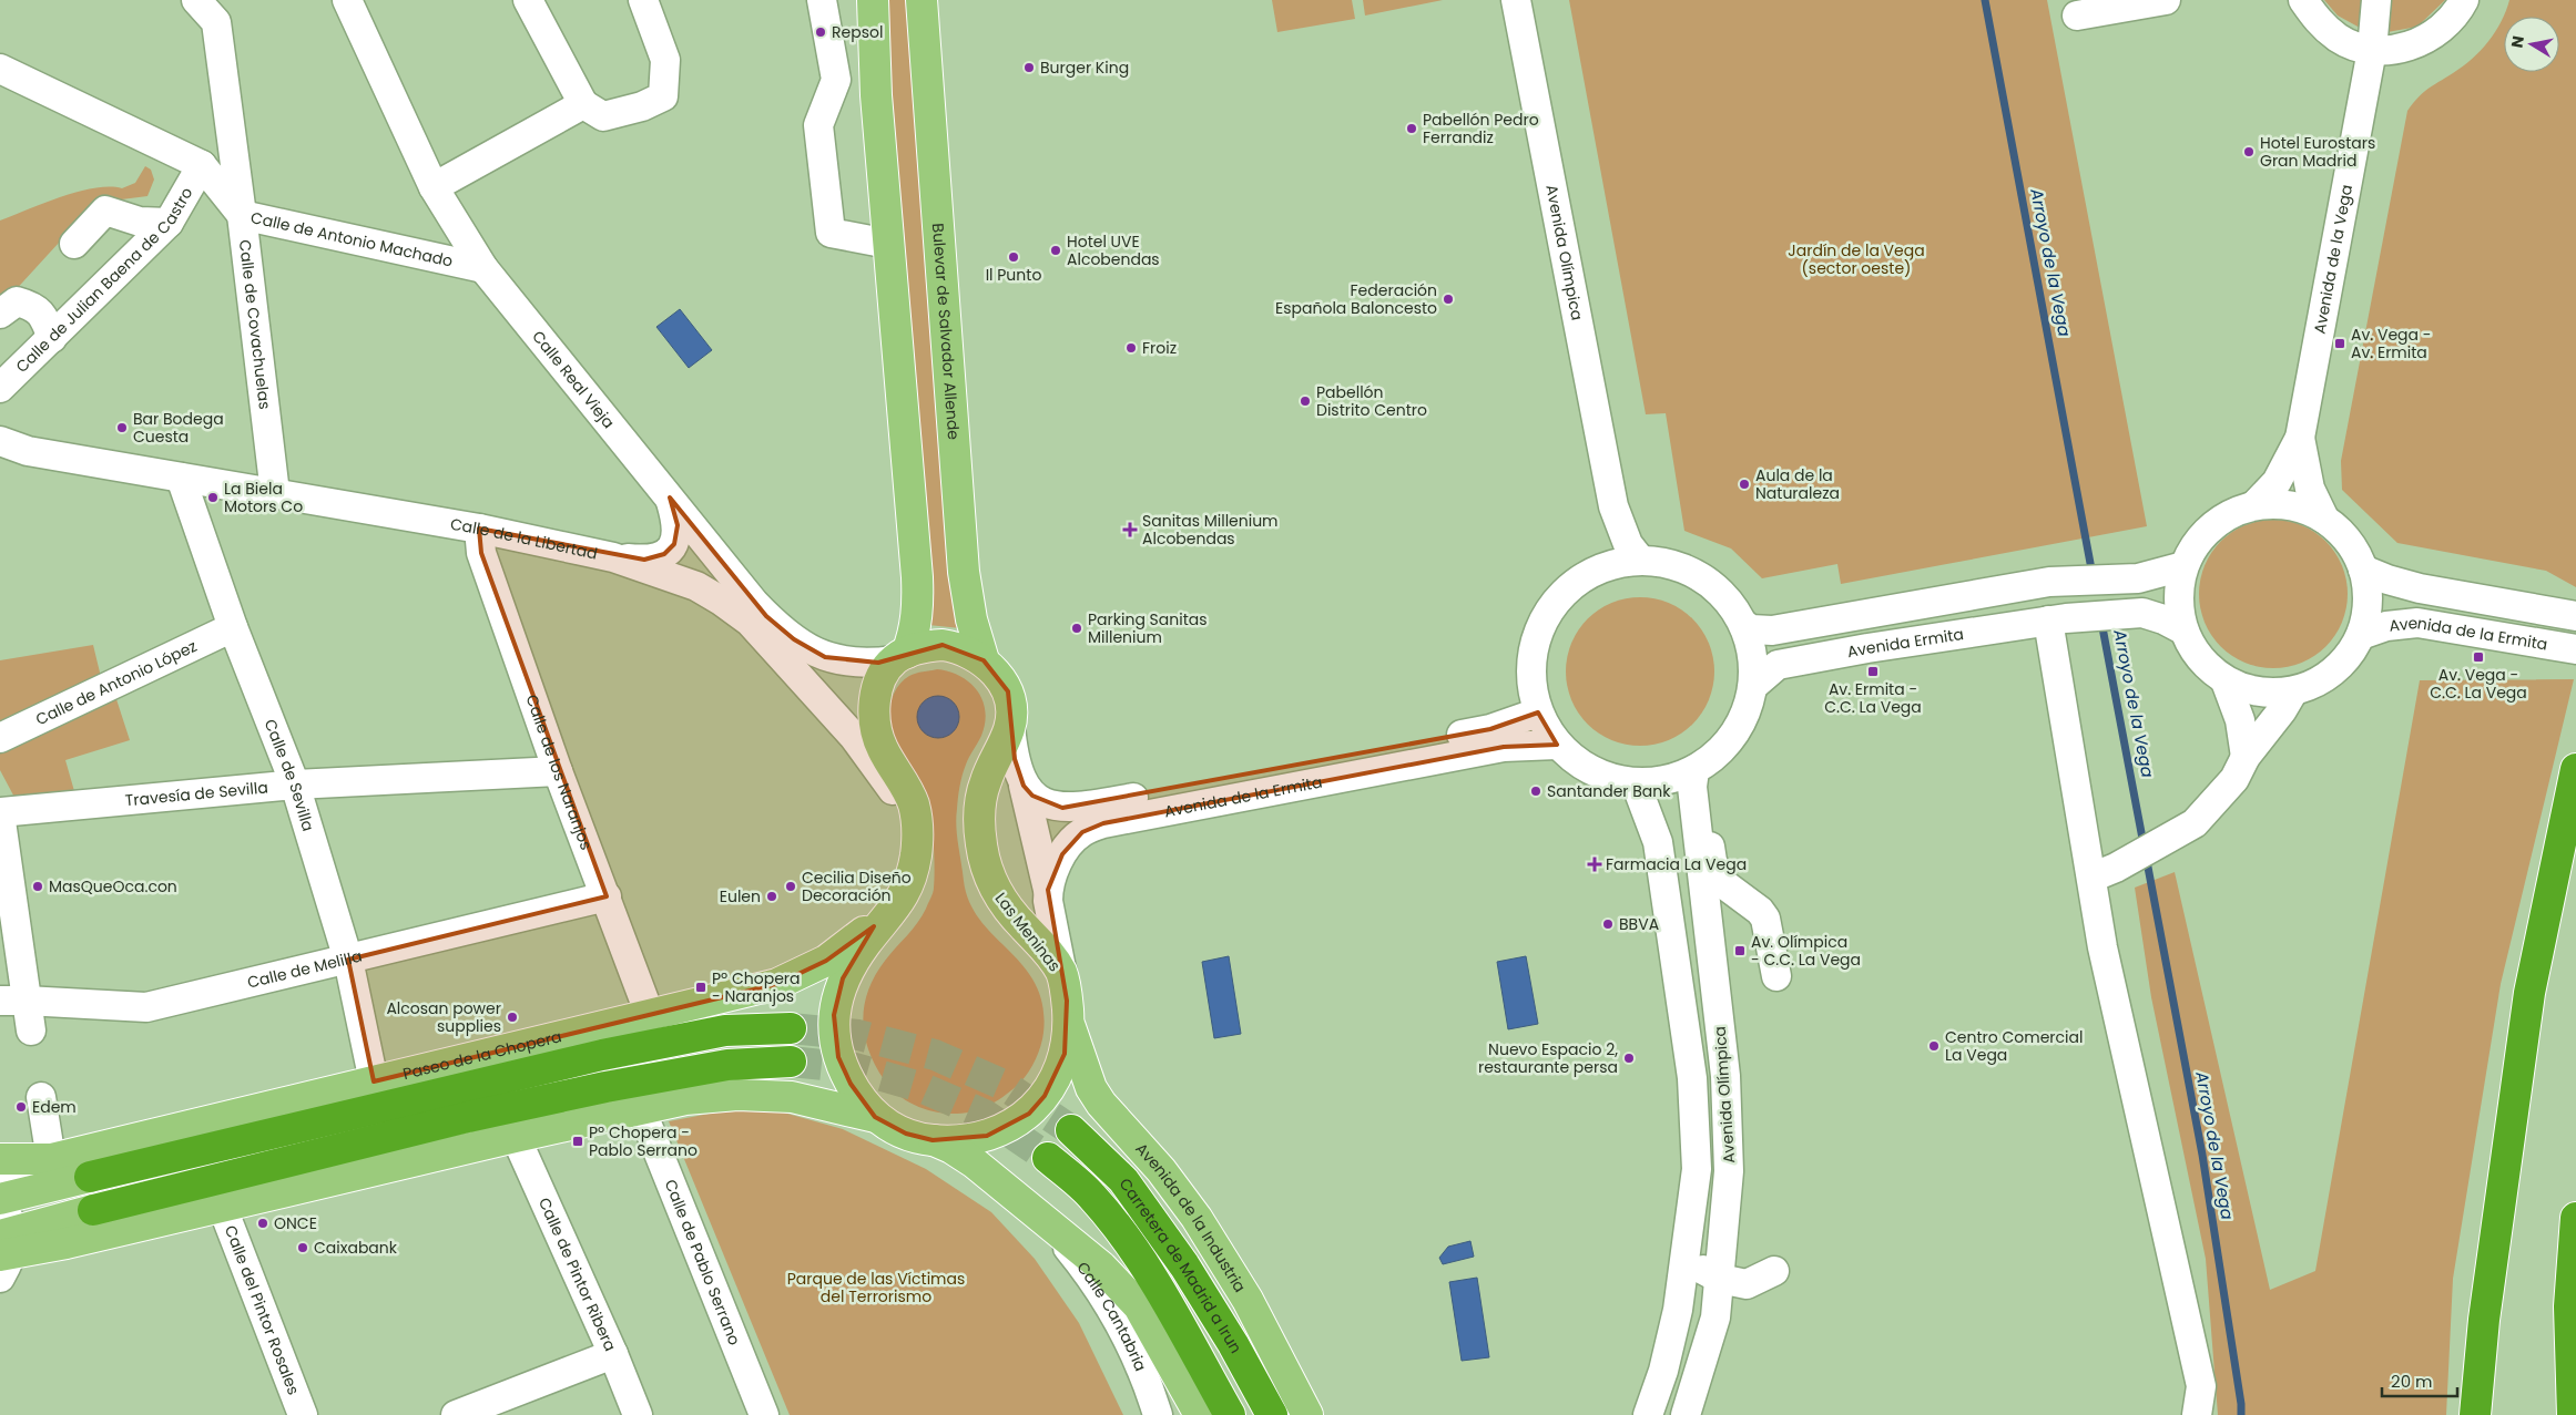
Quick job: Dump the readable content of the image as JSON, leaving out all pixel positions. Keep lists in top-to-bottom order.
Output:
{
  "streets": {
    "highway": ["Carretera de Madrid a Irun"],
    "main road": [
      "Bulevar de Salvador Allende",
      "Las Meninas",
      "Paseo de la Chopera",
      "Avenida de la Industria"
    ],
    "street": [
      "Calle de Antonio Machado",
      "Avenida Olímpica",
      "Avenida de la Vega",
      "Calle de Julian Baena de Castro",
      "Calle de Covachuelas",
      "Calle Real Vieja",
      "Calle de la Libertad",
      "Avenida de la Ermita",
      "Avenida Ermita",
      "Calle de Antonio López",
      "Calle de los Naranjos",
      "Calle de Sevilla",
      "Travesía de Sevilla",
      "Calle de Melilla",
      "Calle de Pablo Serrano",
      "Calle de Pintor Ribera",
      "Calle del Pintor Rosales",
      "Calle Cantabria"
    ]
  },
  "crossings": [
    ["Calle de Antonio Machado", "Calle de Julian Baena de Castro"],
    ["Calle de Antonio Machado", "Calle de Covachuelas"],
    ["Calle de Antonio Machado", "Calle Real Vieja"],
    ["Avenida de la Vega", "Avenida de la Ermita"],
    ["Avenida de la Vega", "Avenida Ermita"],
    ["Calle de Covachuelas", "Calle de la Libertad"],
    ["Bulevar de Salvador Allende", "Las Meninas"],
    ["Calle Real Vieja", "Las Meninas"],
    ["Calle de la Libertad", "Calle de los Naranjos"],
    ["Calle de la Libertad", "Calle de Sevilla"],
    ["Calle de la Libertad", "Las Meninas"],
    ["Avenida de la Ermita", "Avenida Ermita"],
    ["Avenida de la Ermita", "Las Meninas"],
    ["Calle de Antonio López", "Calle de Sevilla"],
    ["Calle de los Naranjos", "Travesía de Sevilla"],
    ["Calle de los Naranjos", "Calle de Melilla"],
    ["Calle de los Naranjos", "Paseo de la Chopera"],
    ["Calle de Sevilla", "Travesía de Sevilla"],
    ["Calle de Sevilla", "Calle de Melilla"],
    ["Calle de Sevilla", "Paseo de la Chopera"],
    ["Las Meninas", "Paseo de la Chopera"],
    ["Las Meninas", "Avenida de la Industria"]
  ],
  "water": ["Arroyo de la Vega"],
  "parks": ["Jardín de la Vega (sector oeste)", "Parque de las Víctimas del Terrorismo"],
  "places": {
    "other": [
      "Repsol",
      "Burger King",
      "Pabellón Pedro Ferrandiz",
      "Hotel Eurostars Gran Madrid",
      "Hotel UVE Alcobendas",
      "Il Punto",
      "Federación Española Baloncesto",
      "Froiz",
      "Pabellón Distrito Centro",
      "Bar Bodega Cuesta",
      "Aula de la Naturaleza",
      "La Biela Motors Co",
      "Parking Sanitas Millenium",
      "Santander Bank",
      "MasQueOca.con",
      "Cecilia Diseño Decoración",
      "Eulen",
      "BBVA",
      "Alcosan power supplies",
      "Centro Comercial La Vega",
      "Nuevo Espacio 2, restaurante persa",
      "Edem",
      "ONCE",
      "Caixabank"
    ],
    "transit": [
      "Av. Vega - Av. Ermita",
      "Av. Vega - C.C. La Vega",
      "Av. Ermita - C.C. La Vega",
      "Av. Olímpica - C.C. La Vega",
      "Pº Chopera - Naranjos",
      "Pº Chopera - Pablo Serrano"
    ],
    "health": ["Sanitas Millenium Alcobendas", "Farmacia La Vega"]
  },
  "scale_bar": "20 m",
  "north": "left"
}
